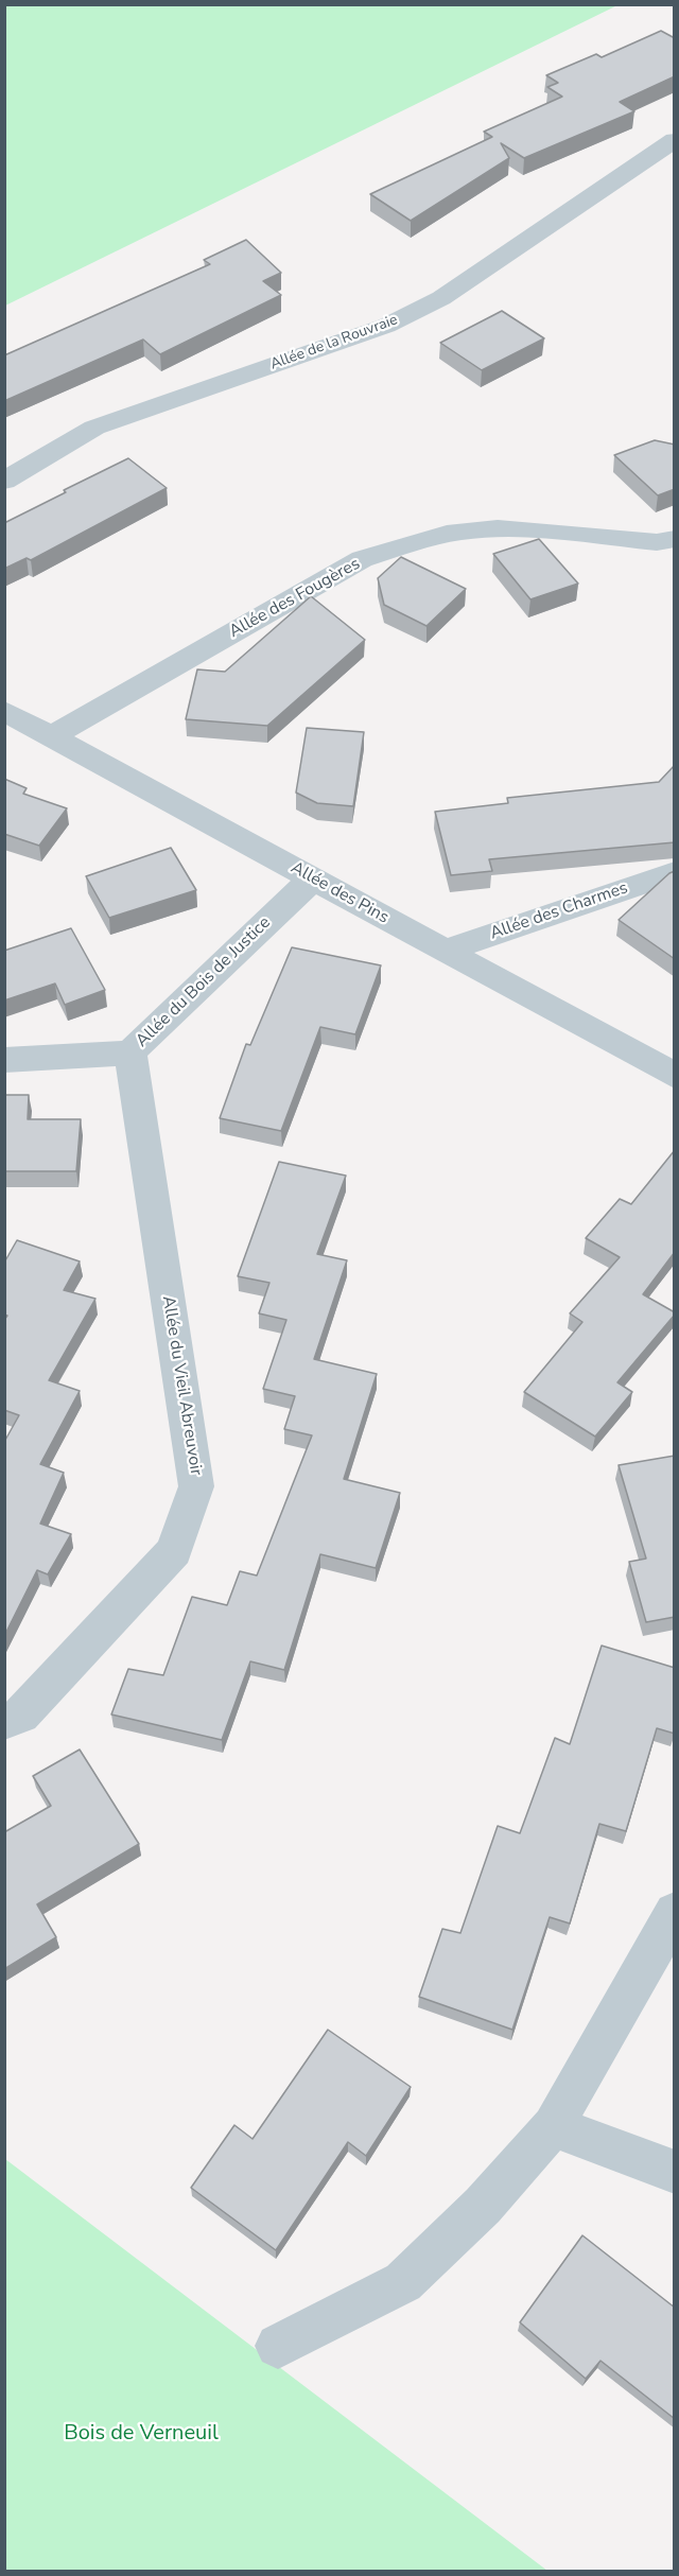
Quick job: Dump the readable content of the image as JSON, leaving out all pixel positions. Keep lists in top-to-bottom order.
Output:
{
  "streets": {
    "street": [
      "Allée de la Rouvraie",
      "Allée des Fougères",
      "Allée des Pins",
      "Allée des Charmes",
      "Allée du Bois de Justice",
      "Allée du Vieil Abreuvoir"
    ]
  },
  "crossings": [
    ["Allée des Fougères", "Allée des Pins"],
    ["Allée des Pins", "Allée des Charmes"],
    ["Allée des Pins", "Allée du Bois de Justice"],
    ["Allée du Bois de Justice", "Allée du Vieil Abreuvoir"]
  ],
  "parks": ["Bois de Verneuil"]
}
